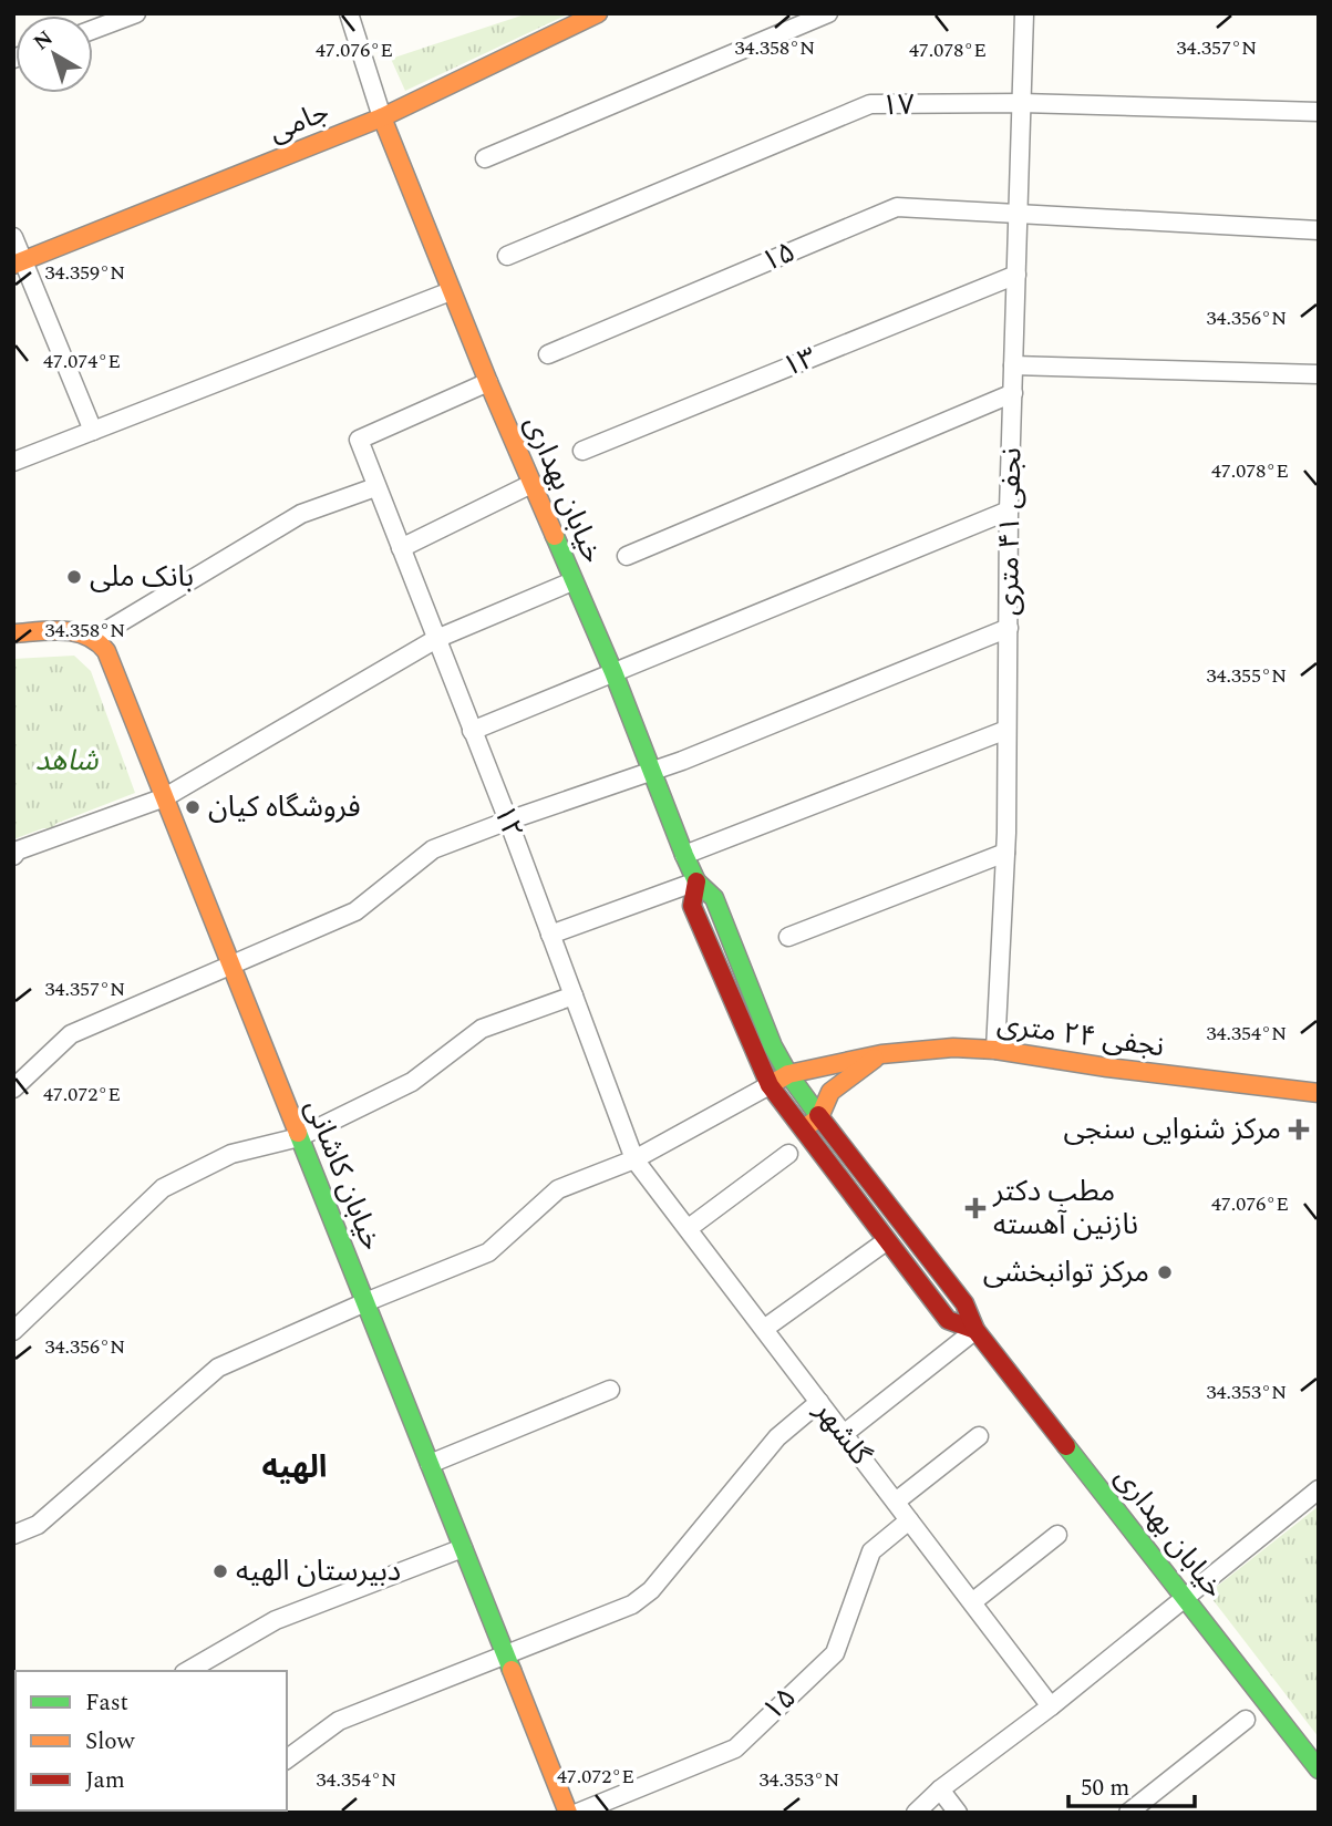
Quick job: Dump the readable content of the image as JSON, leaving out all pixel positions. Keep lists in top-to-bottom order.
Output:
{
  "streets": {
    "street": [
      "۱۷",
      "جامی",
      "۱۵",
      "۱۳",
      "خیابان بهداری",
      "نجفی ۴۱ متری",
      "۱۲",
      "نجفی ۲۴ متری",
      "خیابان کاشانی",
      "گلشهر"
    ]
  },
  "crossings": [
    ["۱۷", "نجفی ۴۱ متری"],
    ["جامی", "خیابان بهداری"],
    ["۱۵", "نجفی ۴۱ متری"],
    ["۱۵", "گلشهر"],
    ["۱۳", "نجفی ۴۱ متری"],
    ["خیابان بهداری", "۱۲"],
    ["خیابان بهداری", "نجفی ۲۴ متری"],
    ["نجفی ۴۱ متری", "نجفی ۲۴ متری"],
    ["۱۲", "گلشهر"]
  ],
  "districts": ["الهیه"],
  "parks": ["شاهد"],
  "places": {
    "other": [
      "بانک ملی",
      "فروشگاه کیان",
      "مرکز توانبخشی",
      "دبیرستان الهیه"
    ],
    "health": ["مرکز شنوایی سنجی", "مطب دکتر نازنین آهسته"]
  },
  "legend": ["Fast", "Slow", "Jam"],
  "scale_bar": "50 m",
  "north": "top left",
  "coordinates": [
    "34.358°N",
    "34.357°N",
    "47.076°E",
    "47.078°E",
    "34.359°N",
    "34.356°N",
    "47.074°E",
    "34.355°N",
    "34.354°N",
    "47.072°E",
    "34.353°N"
  ]
}
